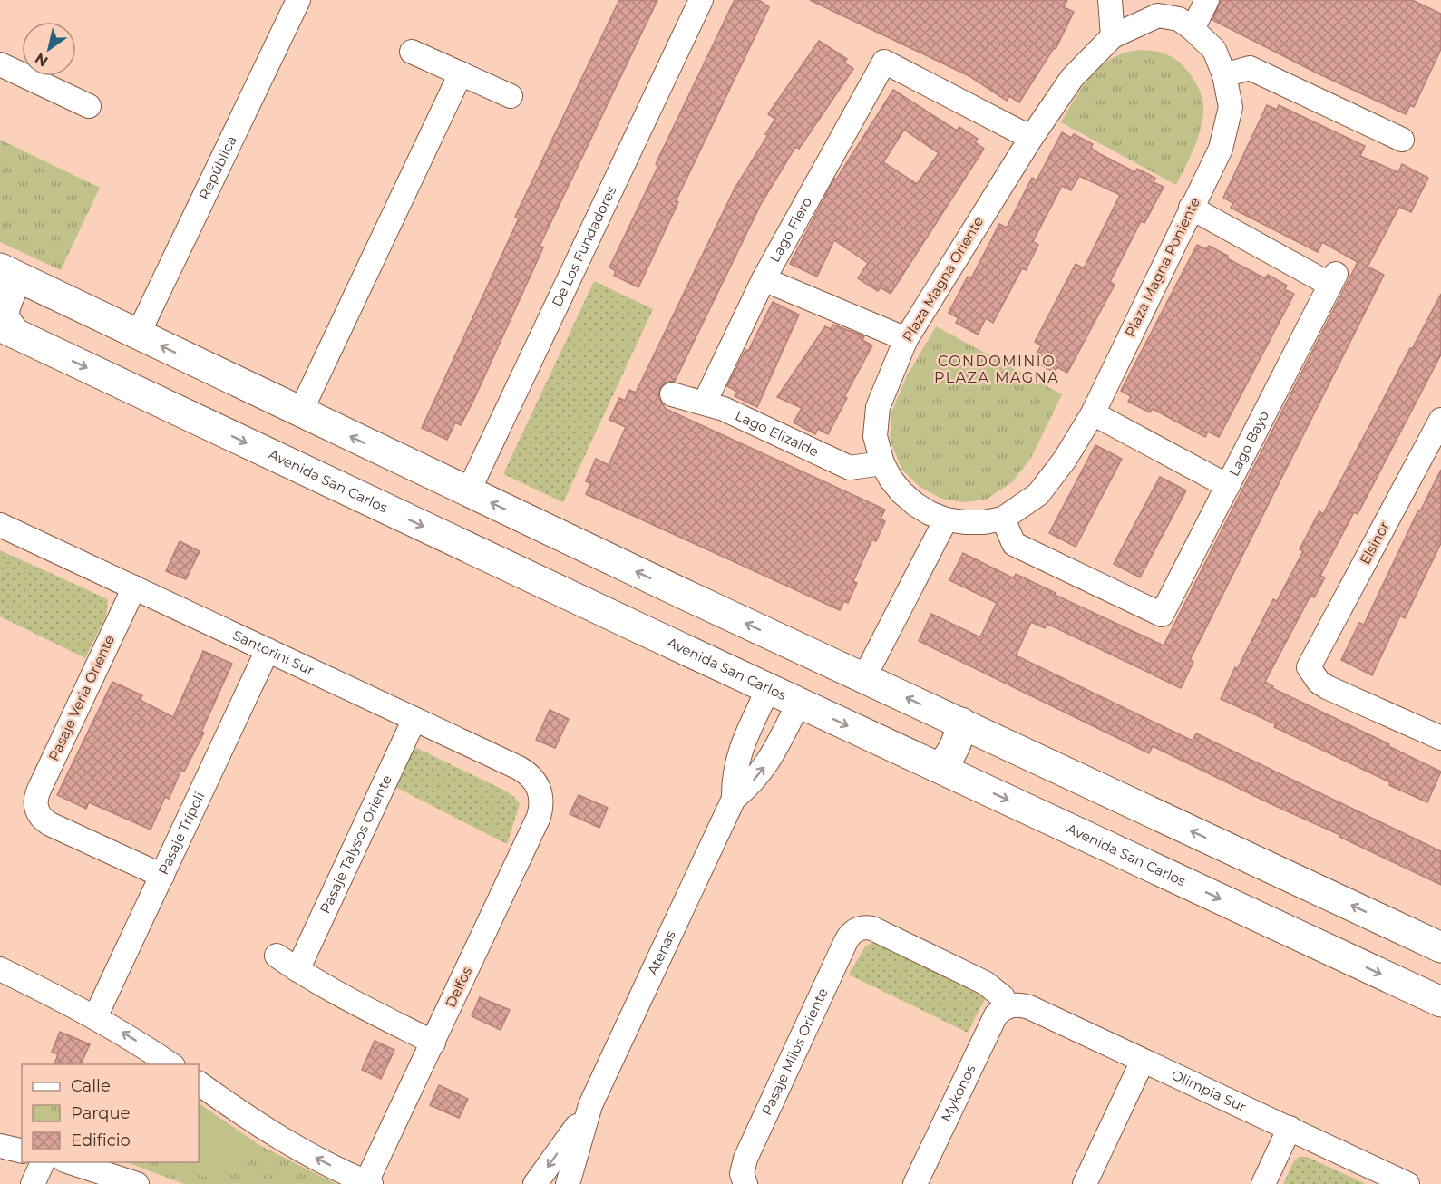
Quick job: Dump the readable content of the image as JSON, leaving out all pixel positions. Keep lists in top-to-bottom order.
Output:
{
  "streets": {
    "main road": ["Avenida San Carlos"],
    "street": [
      "República",
      "Lago Fiero",
      "De Los Fundadores",
      "Plaza Magna Poniente",
      "Plaza Magna Oriente",
      "Lago Elizalde",
      "Lago Bayo",
      "Elsinor",
      "Santorini Sur",
      "Pasaje Veria Oriente",
      "Pasaje Trípoli",
      "Pasaje Talysos Oriente",
      "Atenas",
      "Delfos",
      "Pasaje Milos Oriente",
      "Olimpia Sur",
      "Mykonos"
    ]
  },
  "crossings": [
    ["República", "Avenida San Carlos"],
    ["Lago Fiero", "Plaza Magna Oriente"],
    ["Lago Fiero", "Lago Elizalde"],
    ["De Los Fundadores", "Avenida San Carlos"],
    ["Plaza Magna Poniente", "Plaza Magna Oriente"],
    ["Plaza Magna Poniente", "Lago Bayo"],
    ["Plaza Magna Oriente", "Lago Elizalde"],
    ["Plaza Magna Oriente", "Lago Bayo"],
    ["Avenida San Carlos", "Atenas"],
    ["Santorini Sur", "Pasaje Veria Oriente"],
    ["Santorini Sur", "Pasaje Trípoli"],
    ["Santorini Sur", "Pasaje Talysos Oriente"],
    ["Santorini Sur", "Delfos"],
    ["Pasaje Veria Oriente", "Pasaje Trípoli"],
    ["Pasaje Milos Oriente", "Olimpia Sur"],
    ["Pasaje Milos Oriente", "Mykonos"],
    ["Olimpia Sur", "Mykonos"]
  ],
  "districts": ["CONDOMINIO PLAZA MAGNA"],
  "legend": ["Calle", "Parque", "Edificio"],
  "north": "bottom left"
}
